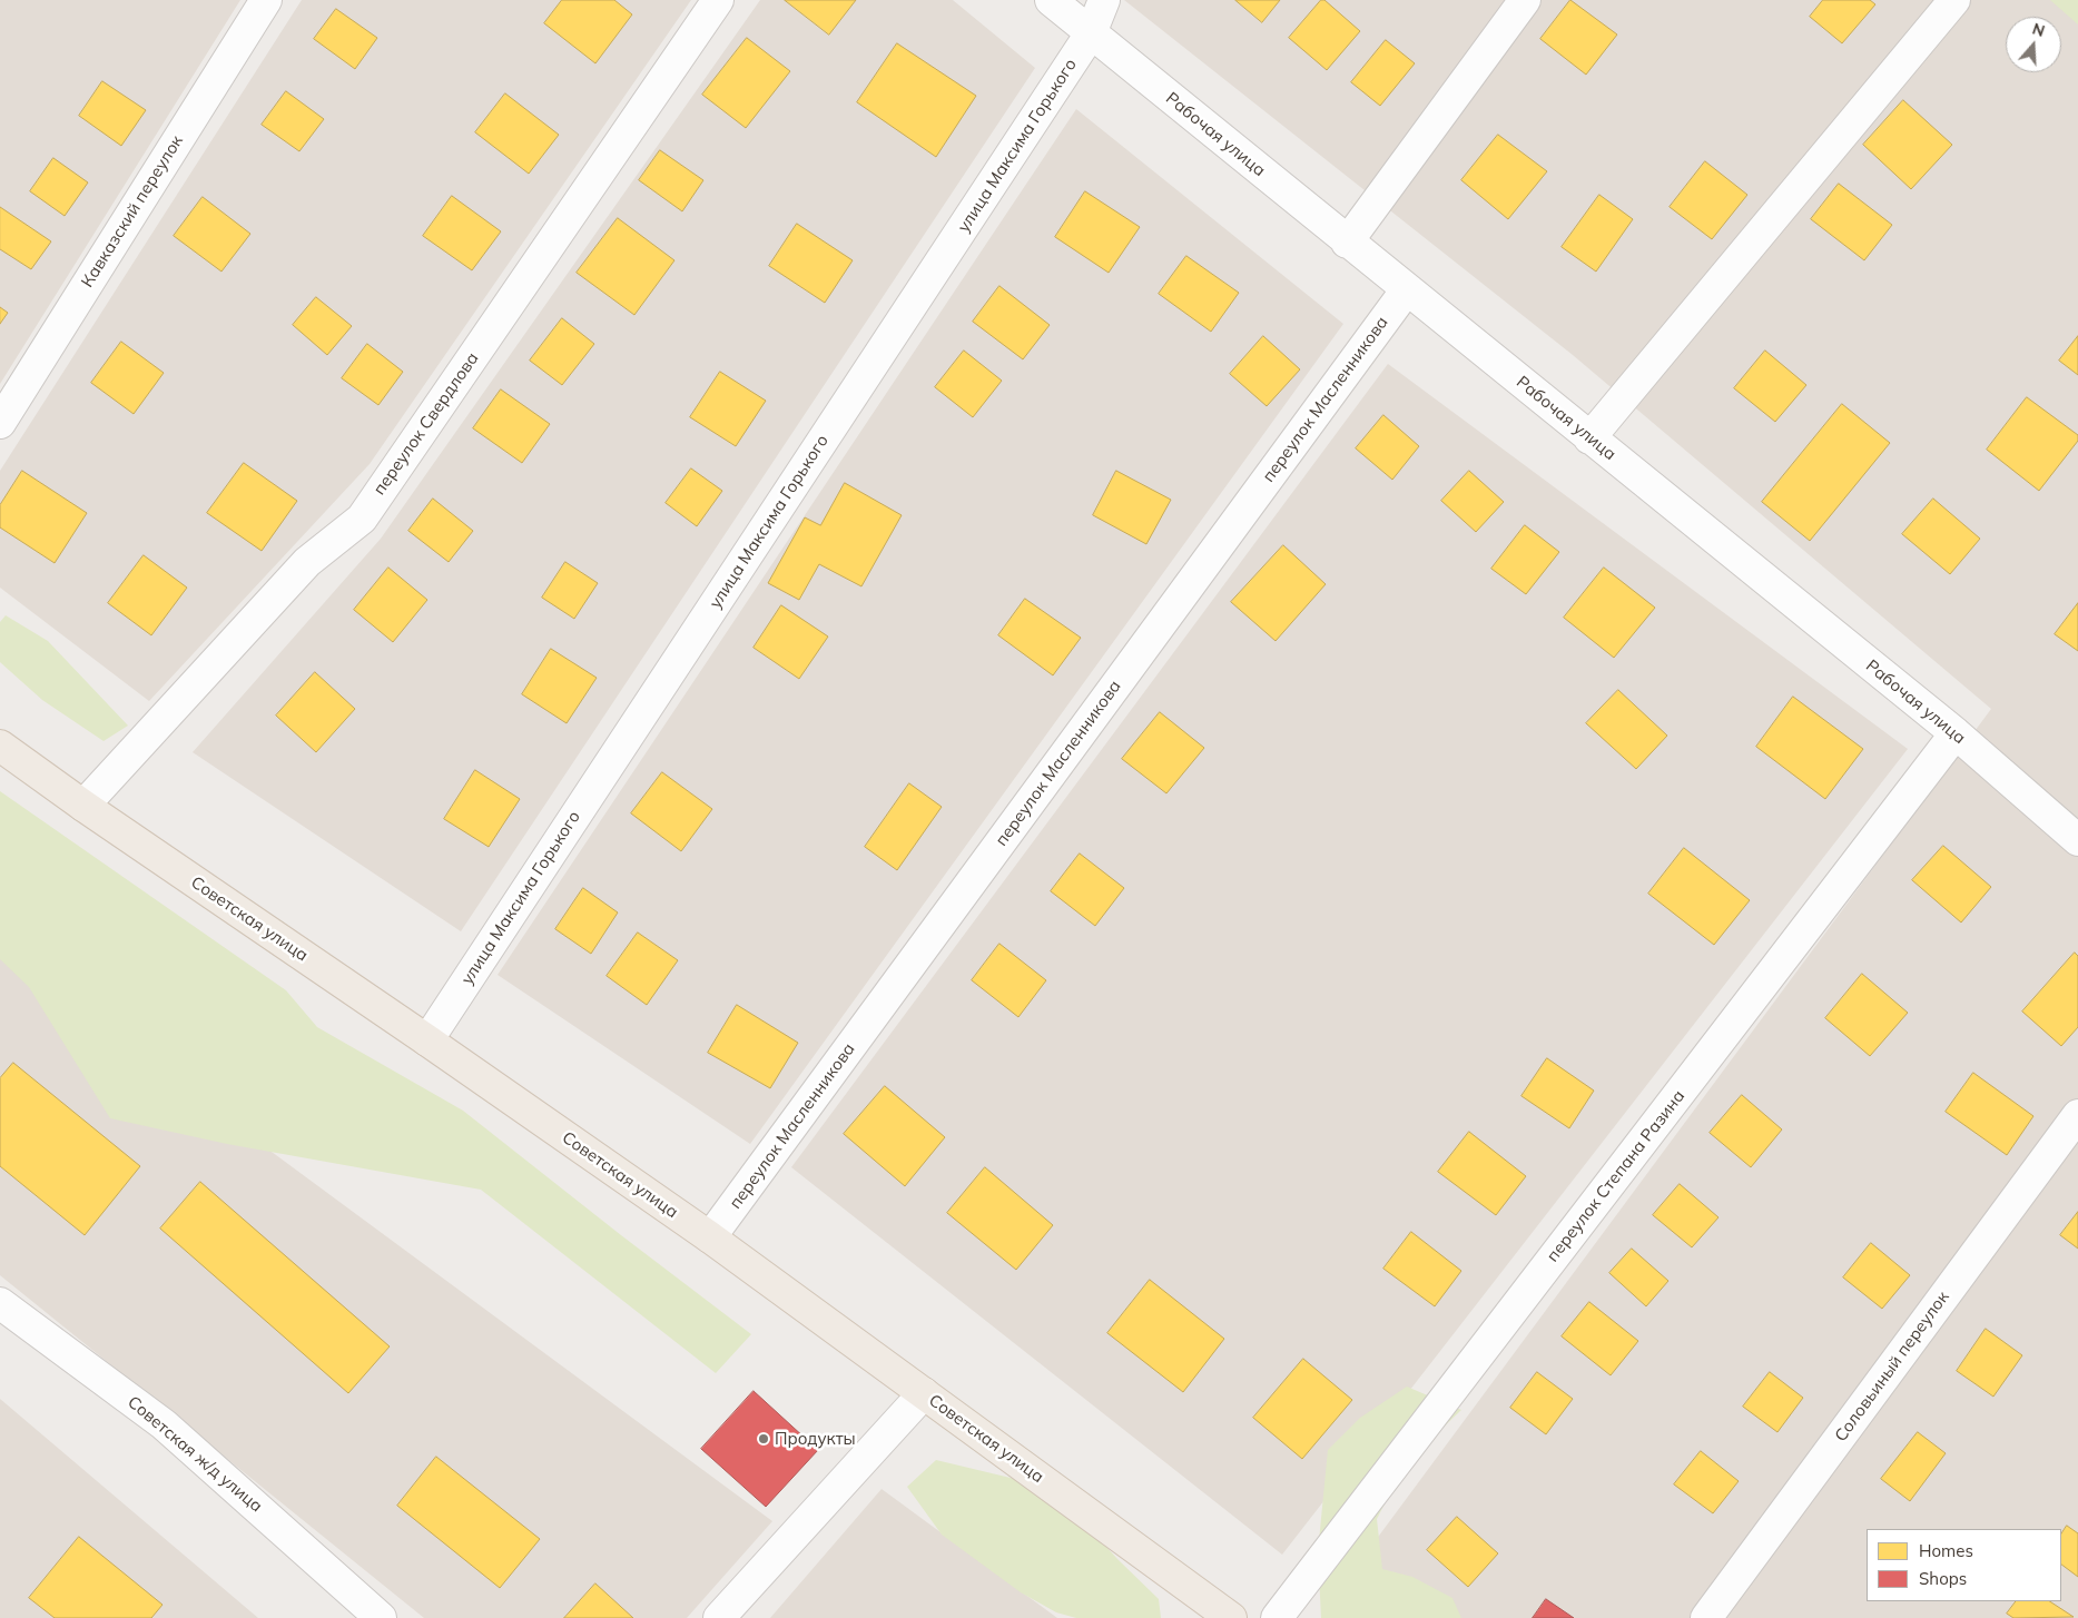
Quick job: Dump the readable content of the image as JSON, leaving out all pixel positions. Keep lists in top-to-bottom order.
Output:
{
  "streets": {
    "main road": ["Советская улица"],
    "street": [
      "Рабочая улица",
      "улица Максима Горького",
      "Кавказский переулок",
      "переулок Масленникова",
      "переулок Свердлова",
      "переулок Степана Разина",
      "Соловьиный переулок",
      "Советская ж/д улица"
    ]
  },
  "crossings": [
    ["Рабочая улица", "улица Максима Горького"],
    ["Рабочая улица", "переулок Масленникова"],
    ["Рабочая улица", "переулок Степана Разина"],
    ["улица Максима Горького", "Советская улица"],
    ["переулок Масленникова", "Советская улица"],
    ["переулок Свердлова", "Советская улица"]
  ],
  "places": ["Продукты"],
  "legend": ["Homes", "Shops"],
  "north": "top"
}
